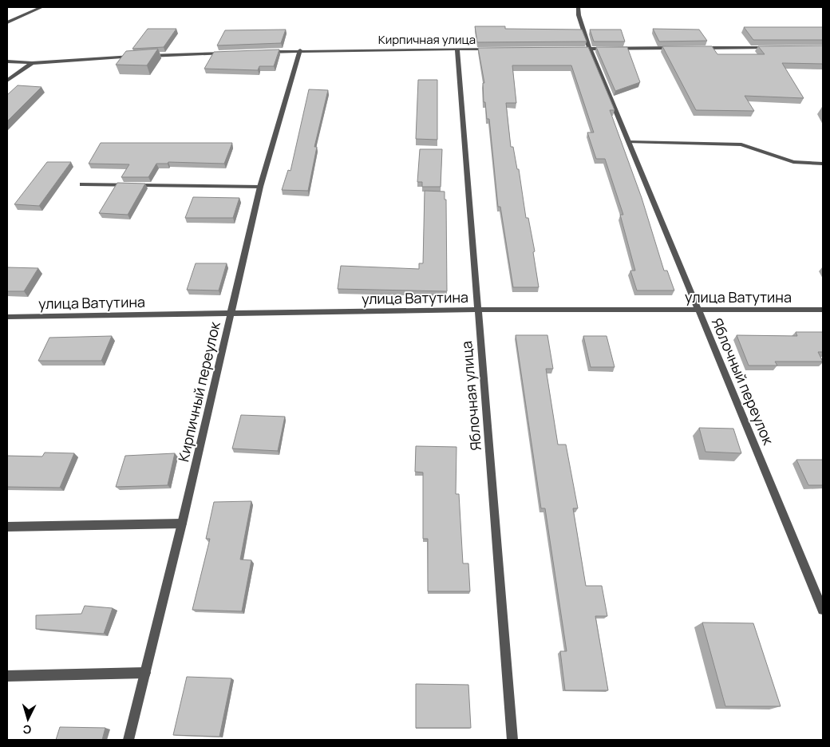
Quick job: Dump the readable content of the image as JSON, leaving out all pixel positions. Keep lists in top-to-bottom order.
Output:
{
  "streets": {
    "street": [
      "Кирпичная улица",
      "улица Ватутина",
      "Яблочный переулок",
      "Кирпичный переулок",
      "Яблочная улица"
    ]
  },
  "crossings": [
    ["Кирпичная улица", "Кирпичный переулок"],
    ["Кирпичная улица", "Яблочная улица"],
    ["улица Ватутина", "Яблочный переулок"],
    ["улица Ватутина", "Кирпичный переулок"],
    ["улица Ватутина", "Яблочная улица"]
  ],
  "north": "bottom"
}
